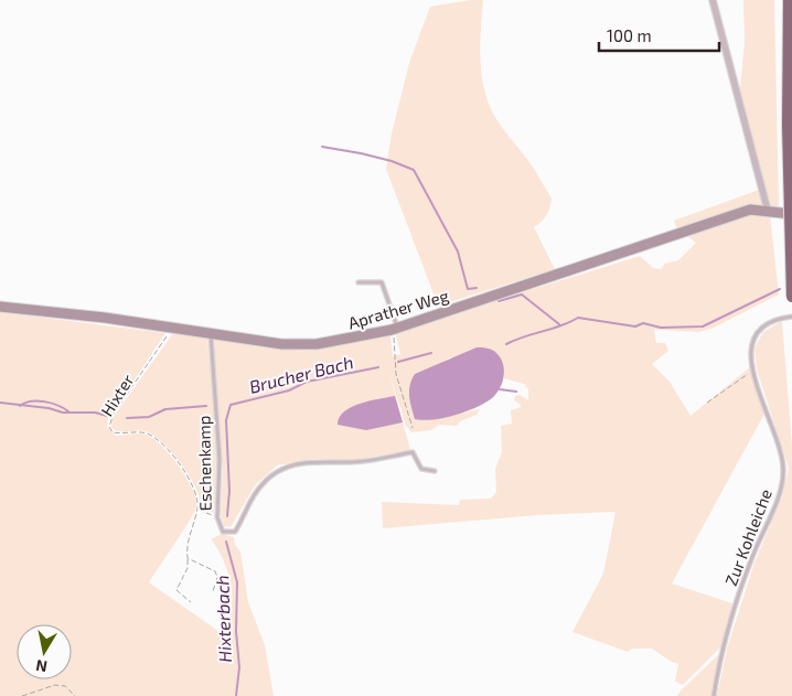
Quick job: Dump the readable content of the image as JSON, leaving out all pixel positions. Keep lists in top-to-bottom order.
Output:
{
  "streets": {
    "street": ["Aprather Weg"],
    "lane": ["Eschenkamp", "Zur Kohleiche"],
    "path": ["Hixter"]
  },
  "crossings": [
    ["Aprather Weg", "Hixter"],
    ["Aprather Weg", "Eschenkamp"]
  ],
  "water": ["Brucher Bach", "Hixterbach"],
  "scale_bar": "100 m",
  "north": "bottom"
}
